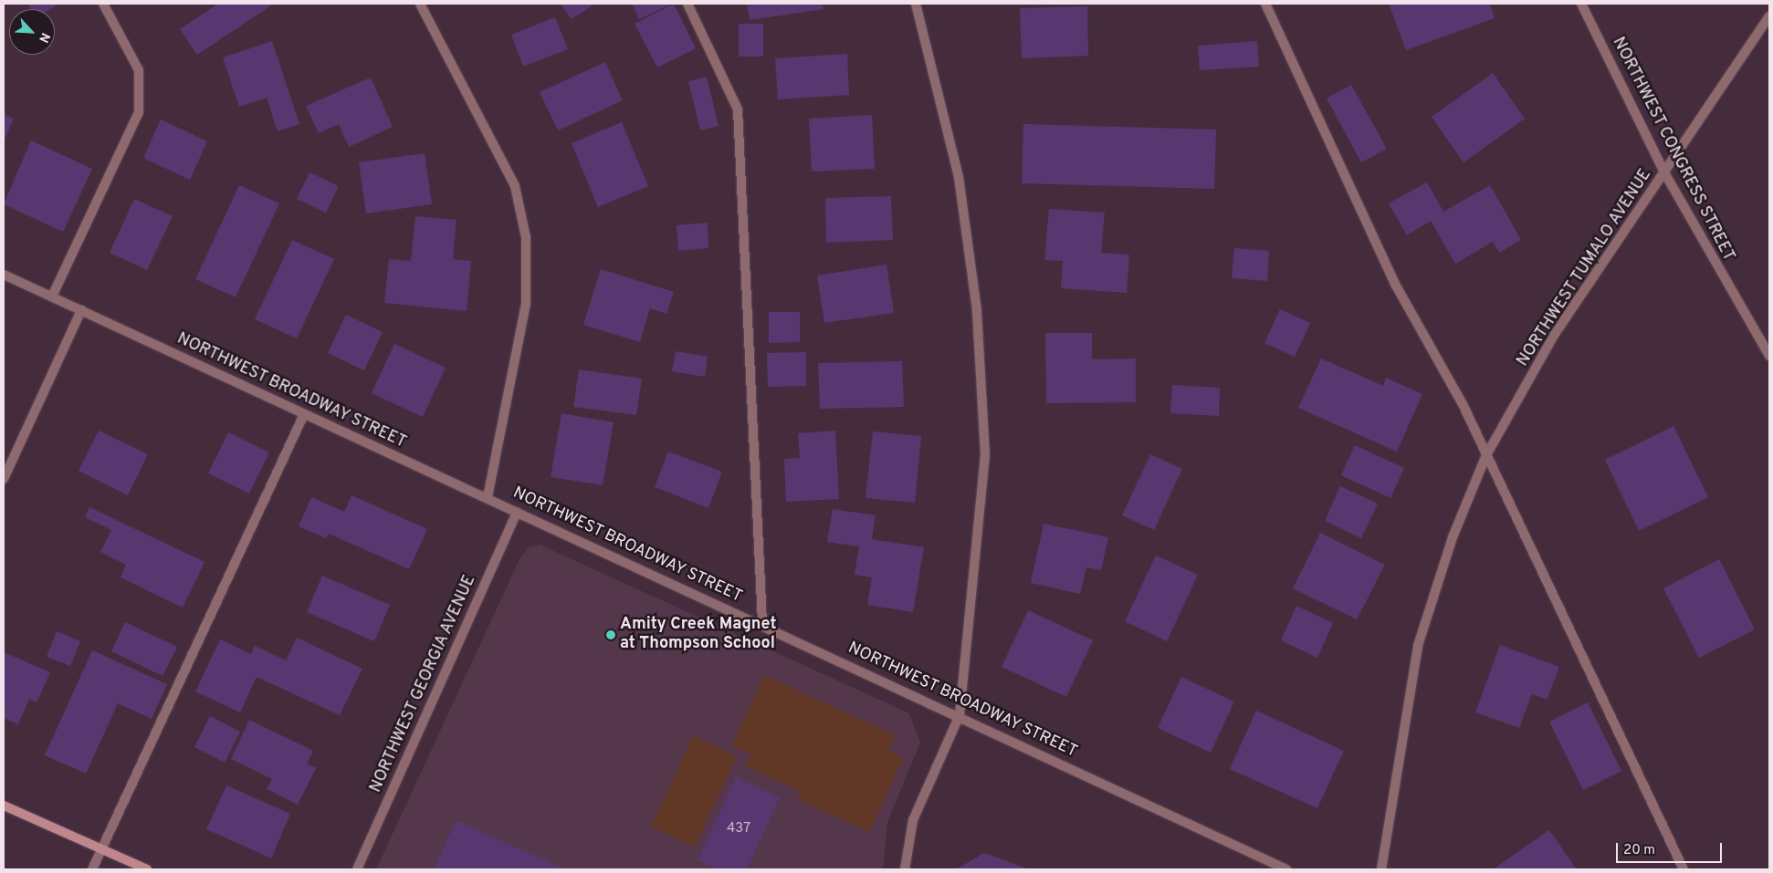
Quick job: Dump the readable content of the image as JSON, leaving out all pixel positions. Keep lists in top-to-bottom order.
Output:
{
  "streets": {
    "street": [
      "NORTHWEST CONGRESS STREET",
      "NORTHWEST TUMALO AVENUE",
      "NORTHWEST BROADWAY STREET",
      "NORTHWEST GEORGIA AVENUE"
    ]
  },
  "crossings": [
    ["NORTHWEST CONGRESS STREET", "NORTHWEST TUMALO AVENUE"],
    ["NORTHWEST BROADWAY STREET", "NORTHWEST GEORGIA AVENUE"]
  ],
  "places": ["Amity Creek Magnet at Thompson School"],
  "house_numbers": ["437"],
  "scale_bar": "20 m",
  "north": "bottom right"
}
